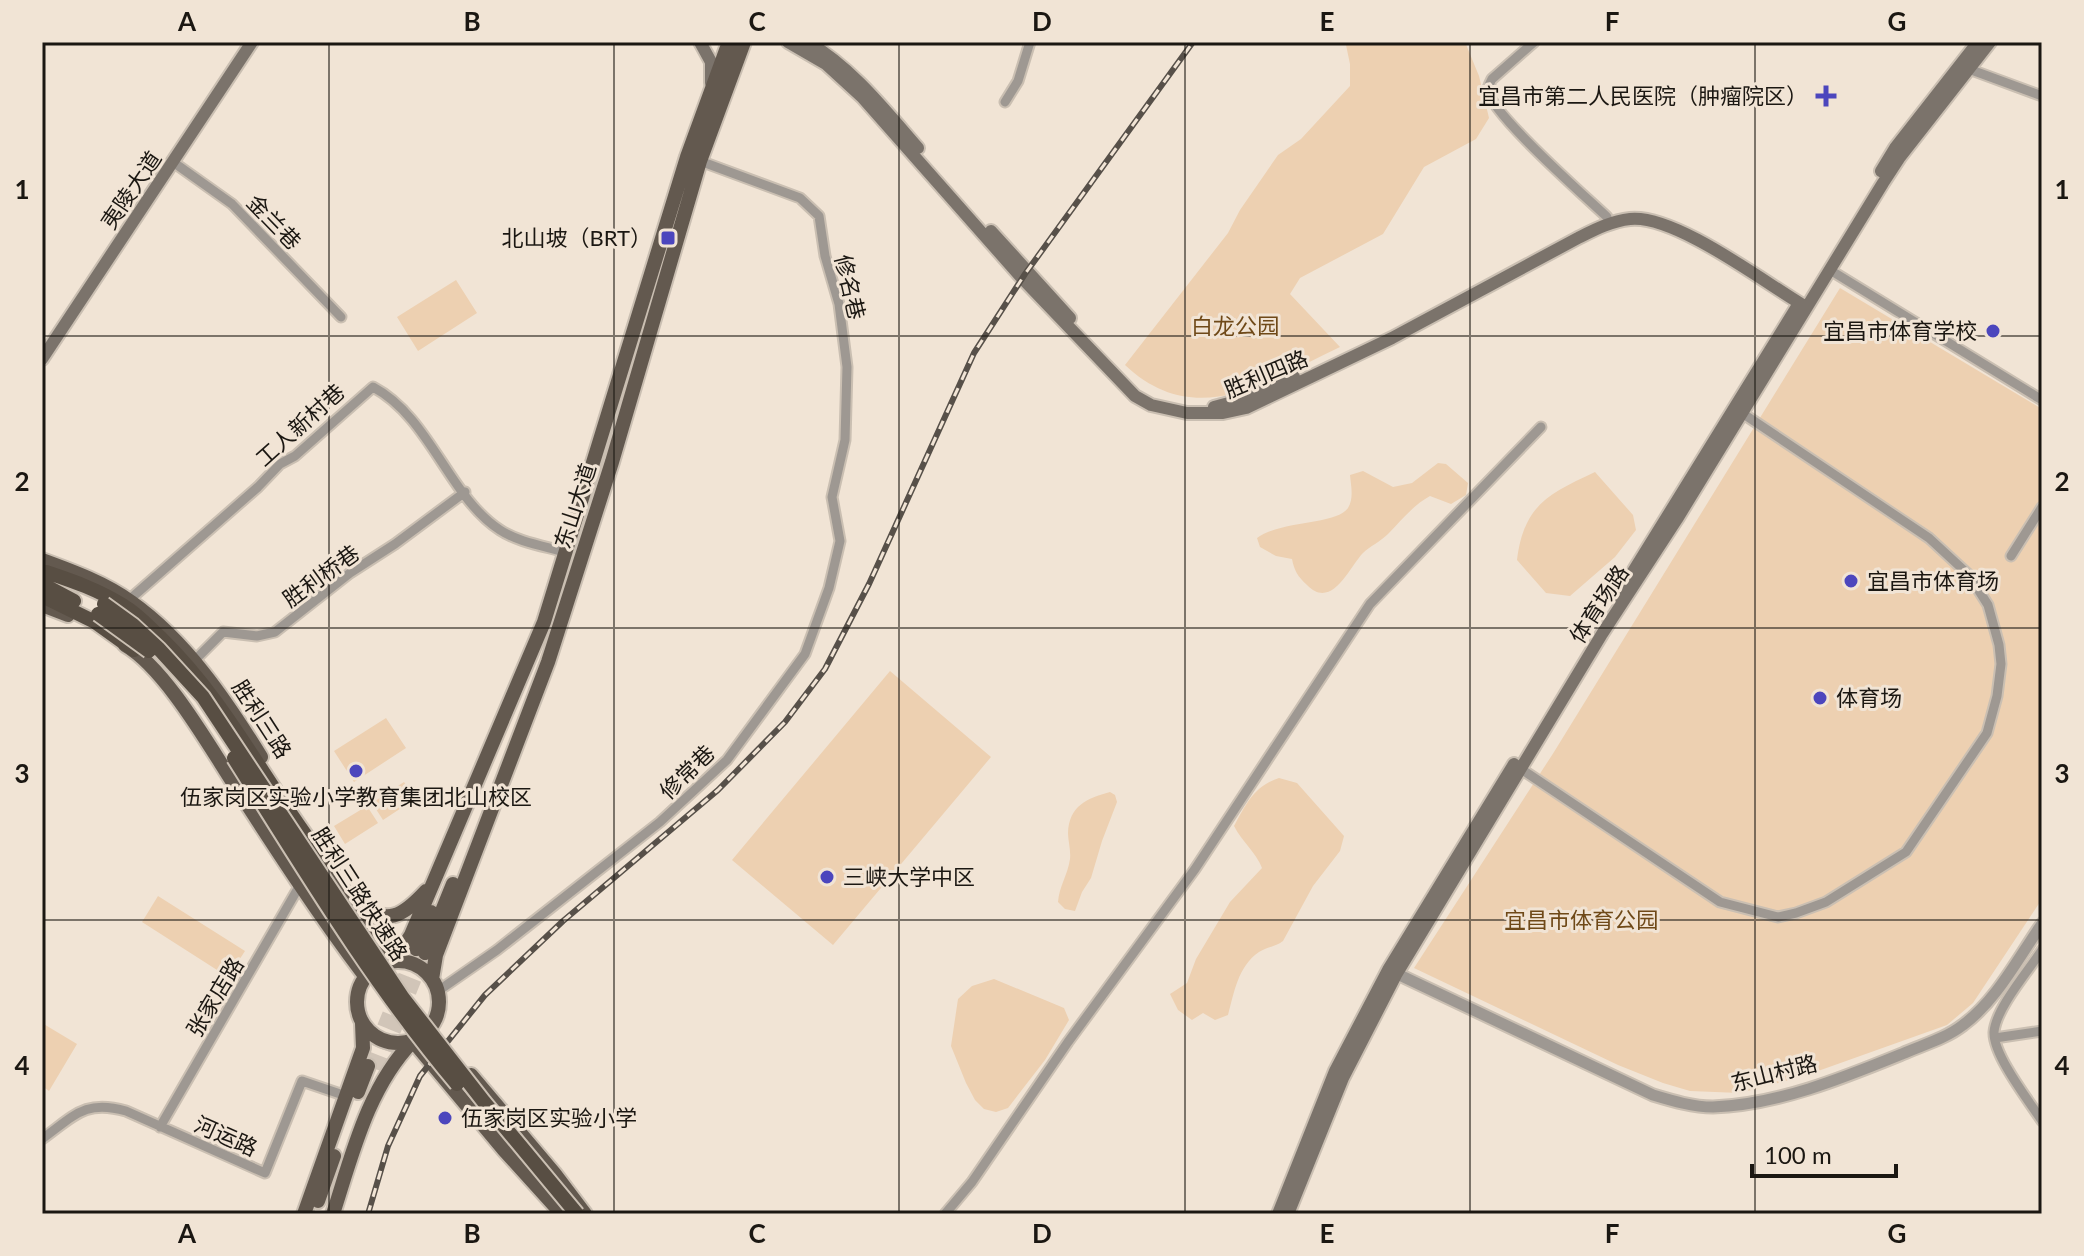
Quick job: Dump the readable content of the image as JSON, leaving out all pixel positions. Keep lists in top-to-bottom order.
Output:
{
  "streets": {
    "highway": ["胜利三路快速路"],
    "main road": [
      "夷陵大道",
      "胜利四路",
      "东山大道",
      "体育场路",
      "胜利三路"
    ],
    "street": [
      "金兰巷",
      "修名巷",
      "工人新村巷",
      "胜利桥巷",
      "修常巷",
      "张家店路",
      "东山村路",
      "河运路"
    ]
  },
  "crossings": [
    ["夷陵大道", "金兰巷"],
    ["修名巷", "东山大道"],
    ["修名巷", "修常巷"],
    ["胜利四路", "体育场路"],
    ["工人新村巷", "东山大道"],
    ["工人新村巷", "胜利桥巷"],
    ["工人新村巷", "胜利三路"],
    ["东山大道", "胜利三路"],
    ["东山大道", "修常巷"],
    ["胜利桥巷", "胜利三路"],
    ["体育场路", "东山村路"],
    ["胜利三路", "修常巷"],
    ["张家店路", "河运路"]
  ],
  "parks": ["白龙公园", "宜昌市体育公园"],
  "places": {
    "health": ["宜昌市第二人民医院（肿瘤院区）"],
    "transit": ["北山坡（BRT）"],
    "other": [
      "宜昌市体育学校",
      "宜昌市体育场",
      "体育场",
      "伍家岗区实验小学教育集团北山校区",
      "三峡大学中区",
      "伍家岗区实验小学"
    ]
  },
  "scale_bar": "100 m",
  "grid": {
    "columns": [
      "A",
      "B",
      "C",
      "D",
      "E",
      "F",
      "G"
    ],
    "rows": [
      "1",
      "2",
      "3",
      "4"
    ]
  }
}
